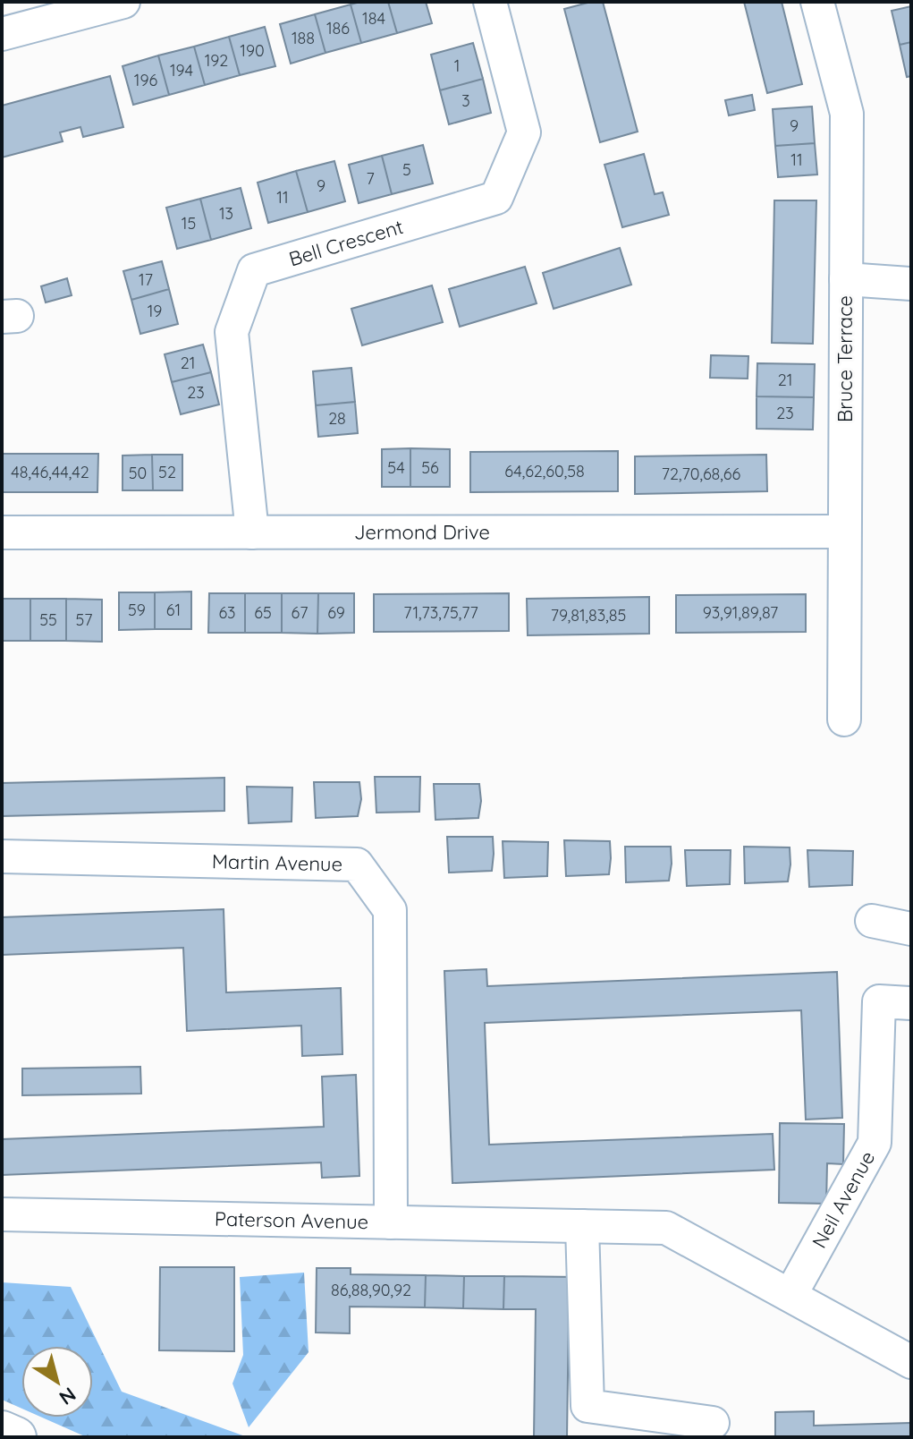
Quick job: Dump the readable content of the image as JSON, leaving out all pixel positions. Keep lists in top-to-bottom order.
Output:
{
  "streets": {
    "street": [
      "Bell Crescent",
      "Bruce Terrace",
      "Jermond Drive",
      "Martin Avenue",
      "Neil Avenue",
      "Paterson Avenue"
    ]
  },
  "crossings": [
    ["Bell Crescent", "Jermond Drive"],
    ["Bruce Terrace", "Jermond Drive"],
    ["Martin Avenue", "Paterson Avenue"],
    ["Neil Avenue", "Paterson Avenue"]
  ],
  "house_numbers": [
    "184",
    "186",
    "188",
    "190",
    "192",
    "1",
    "194",
    "196",
    "3",
    "9",
    "11",
    "5",
    "7",
    "9",
    "11",
    "13",
    "15",
    "17",
    "19",
    "21",
    "21",
    "23",
    "23",
    "28",
    "54",
    "56",
    "64,62,60,58",
    "48,46,44,42",
    "52",
    "50",
    "72,70,68,66",
    "59",
    "61",
    "63",
    "65",
    "67",
    "69",
    "71,73,75,77",
    "93,91,89,87",
    "79,81,83,85",
    "55",
    "57",
    "86,88,90,92"
  ],
  "north": "bottom right"
}
